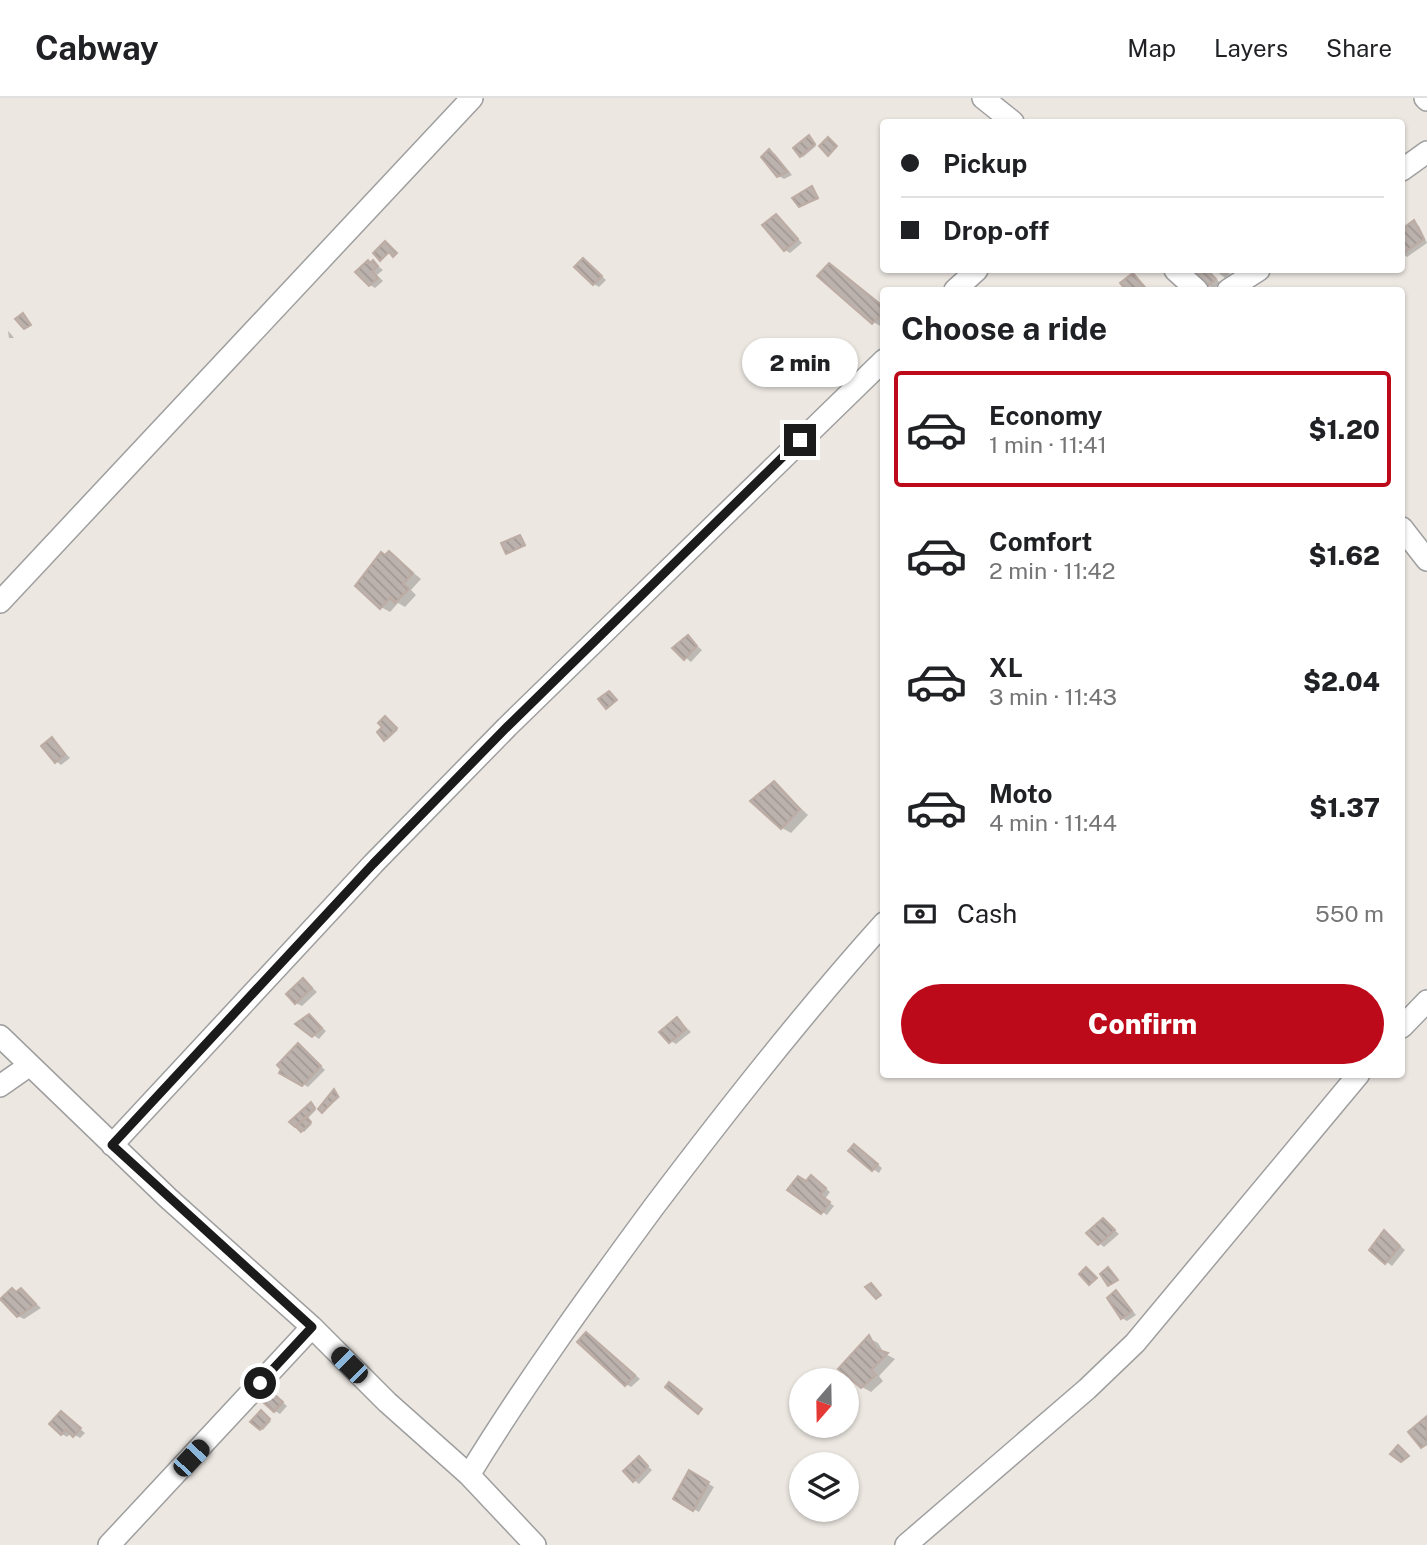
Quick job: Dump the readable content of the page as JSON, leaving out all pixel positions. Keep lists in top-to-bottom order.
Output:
{
  "north": "bottom",
  "page": {
    "header": "Cabway",
    "nav": ["Map", "Layers", "Share"],
    "banner": ["Pickup", "Drop-off"],
    "heading": "Choose a ride",
    "bubble": "2 min",
    "list": [
      {
        "name": "Economy",
        "note": "1 min · 11:41",
        "value": "$1.20"
      },
      {
        "name": "Comfort",
        "note": "2 min · 11:42",
        "value": "$1.62"
      },
      {
        "name": "XL",
        "note": "3 min · 11:43",
        "value": "$2.04"
      },
      {
        "name": "Moto",
        "note": "4 min · 11:44",
        "value": "$1.37"
      }
    ],
    "pay": ["Cash", "550 m"],
    "buttons": "Confirm"
  }
}
